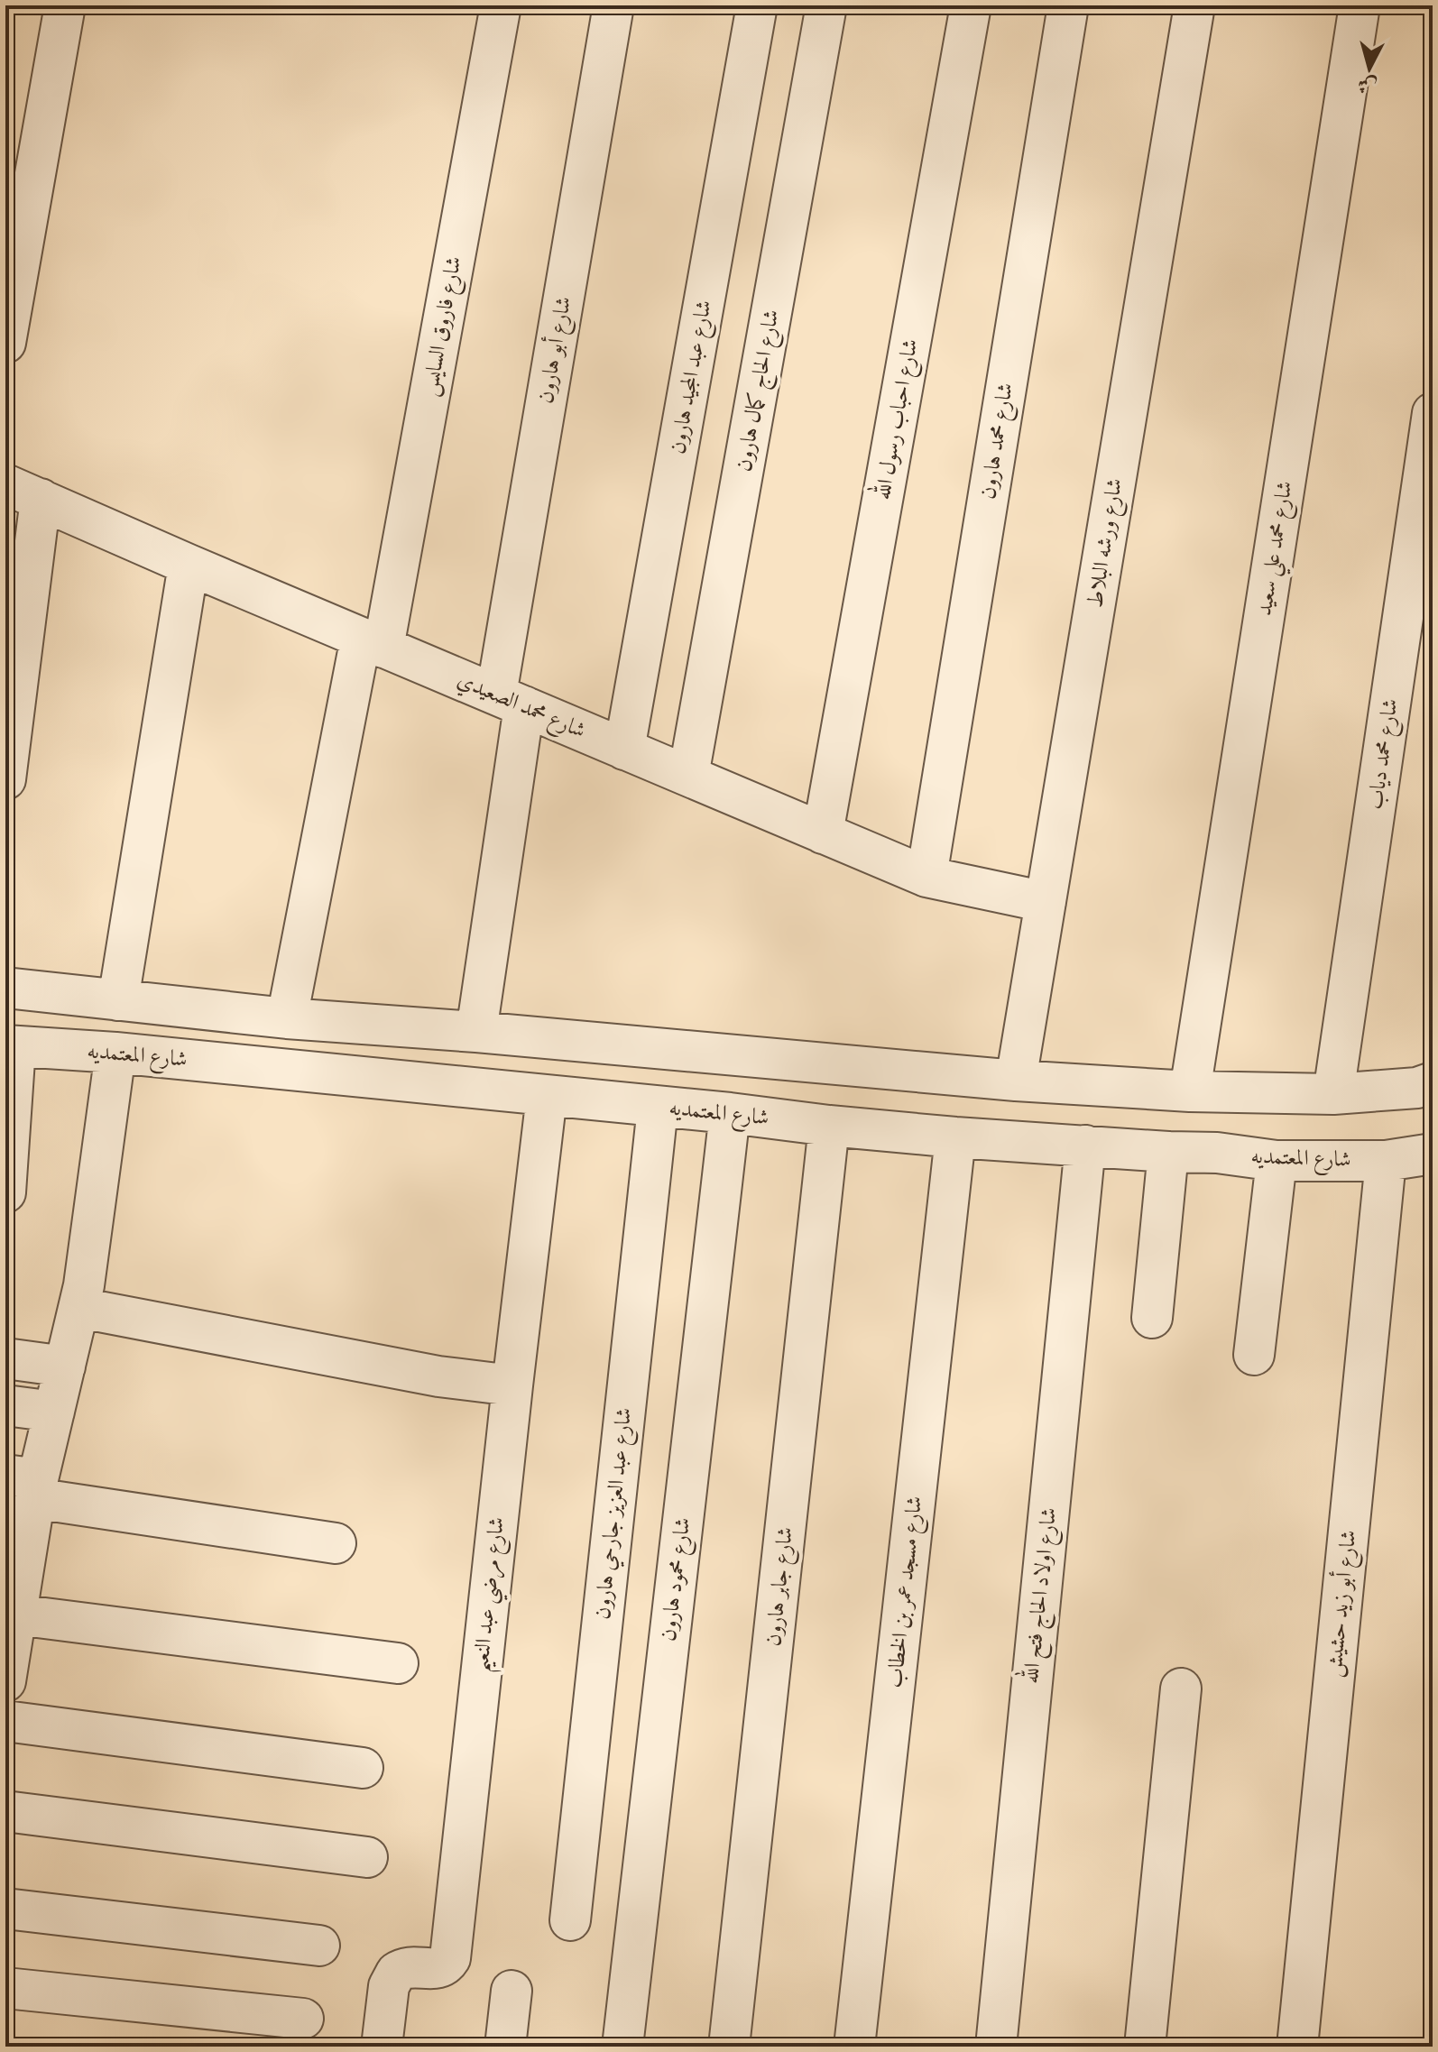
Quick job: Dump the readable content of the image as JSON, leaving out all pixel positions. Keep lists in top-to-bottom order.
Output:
{
  "streets": {
    "street": [
      "شارع فاروق السايس",
      "شارع أبو هارون",
      "شارع عبد المجيد هارون",
      "شارع الحاج كمال هارون",
      "شارع احباب رسول الله",
      "شارع محمد هارون",
      "شارع ورشه البلاط",
      "شارع محمد علي سعيد",
      "شارع محمد الصعيدي",
      "شارع محمد دياب",
      "شارع المعتمديه",
      "شارع عبد العزيز جارحي هارون",
      "شارع محمود هارون",
      "شارع جابر هارون",
      "شارع مسجد عمر بن الخطاب",
      "شارع مرضي عبد النعيم",
      "شارع اولاد الحاج فتح الله",
      "شارع أبو زيد حشيش"
    ]
  },
  "crossings": [
    ["شارع فاروق السايس", "شارع محمد الصعيدي"],
    ["شارع أبو هارون", "شارع محمد الصعيدي"],
    ["شارع عبد المجيد هارون", "شارع محمد الصعيدي"],
    ["شارع الحاج كمال هارون", "شارع محمد الصعيدي"],
    ["شارع احباب رسول الله", "شارع محمد الصعيدي"],
    ["شارع محمد هارون", "شارع محمد الصعيدي"],
    ["شارع ورشه البلاط", "شارع محمد الصعيدي"],
    ["شارع المعتمديه", "شارع عبد العزيز جارحي هارون"],
    ["شارع المعتمديه", "شارع محمود هارون"],
    ["شارع المعتمديه", "شارع جابر هارون"],
    ["شارع المعتمديه", "شارع مسجد عمر بن الخطاب"],
    ["شارع المعتمديه", "شارع مرضي عبد النعيم"],
    ["شارع المعتمديه", "شارع اولاد الحاج فتح الله"],
    ["شارع المعتمديه", "شارع أبو زيد حشيش"]
  ],
  "north": "bottom"
}
